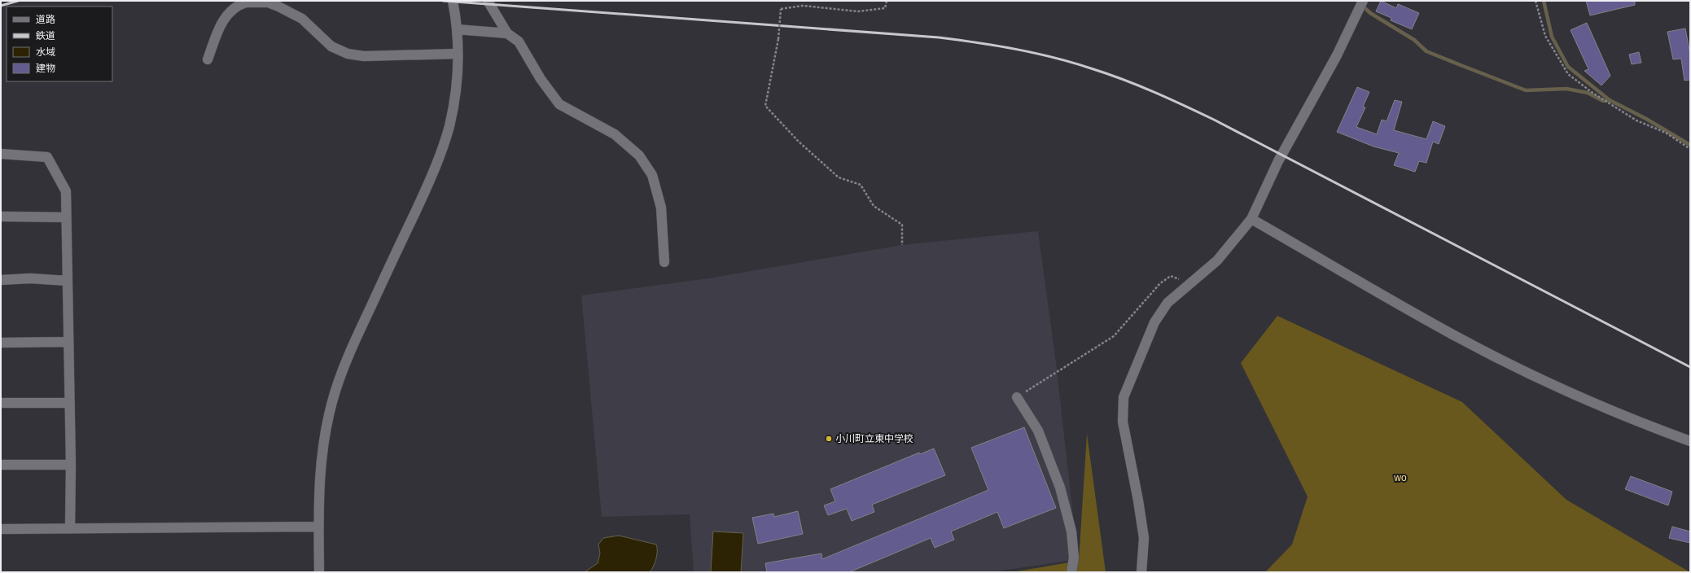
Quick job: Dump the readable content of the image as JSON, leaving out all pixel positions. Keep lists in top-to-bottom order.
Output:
{
  "parks": ["wo"],
  "places": ["小川町立東中学校"],
  "legend": [
    "道路",
    "鉄道",
    "水域",
    "建物"
  ]
}
